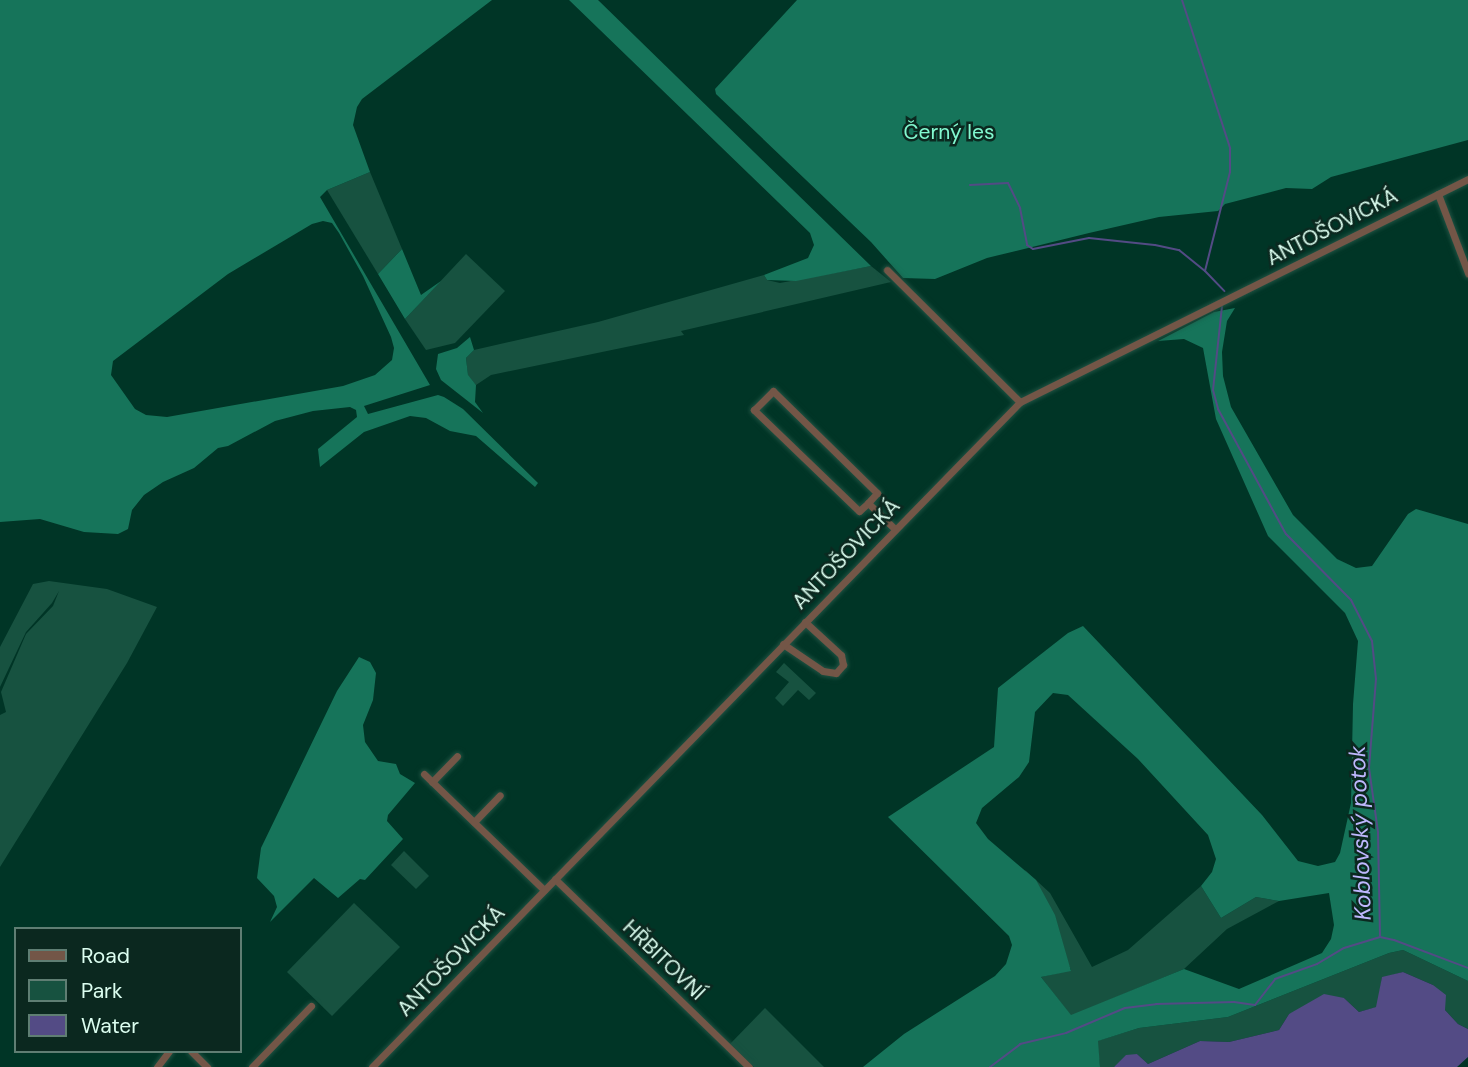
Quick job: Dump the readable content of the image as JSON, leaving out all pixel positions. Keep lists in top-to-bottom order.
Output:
{
  "streets": {
    "street": ["ANTOŠOVICKÁ", "HŘBITOVNÍ"]
  },
  "crossings": [
    ["ANTOŠOVICKÁ", "HŘBITOVNÍ"]
  ],
  "water": ["Koblovský potok"],
  "parks": ["Černý les"],
  "legend": ["Road", "Park", "Water"]
}
